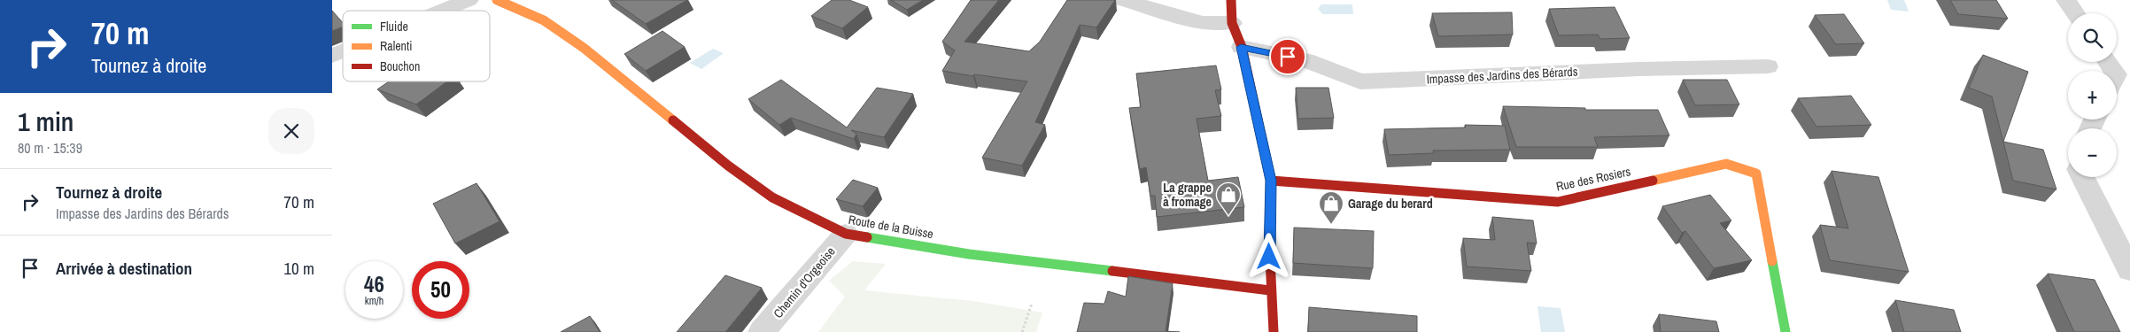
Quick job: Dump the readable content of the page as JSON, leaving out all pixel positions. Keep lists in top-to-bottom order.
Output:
{
  "streets": {
    "street": [
      "Impasse des Jardins des Bérards",
      "Rue des Rosiers",
      "Route de la Buisse",
      "Chemin d'Orgeoise"
    ]
  },
  "crossings": [
    ["Route de la Buisse", "Chemin d'Orgeoise"]
  ],
  "places": {
    "shop": ["La grappe à fromage", "Garage du berard"]
  },
  "legend": ["Fluide", "Ralenti", "Bouchon"],
  "page": {
    "turn": ["70 m", "Tournez à droite"],
    "map_buttons": ["+", "−"],
    "heading": ["1 min", "80 m · 15:39"],
    "list": [
      {
        "name": "Tournez à droite",
        "note": "Impasse des Jardins des Bérards",
        "value": "70 m"
      },
      {
        "name": "Arrivée à destination",
        "value": "10 m"
      }
    ],
    "speed": "46 km/h",
    "limit": "50"
  }
}
